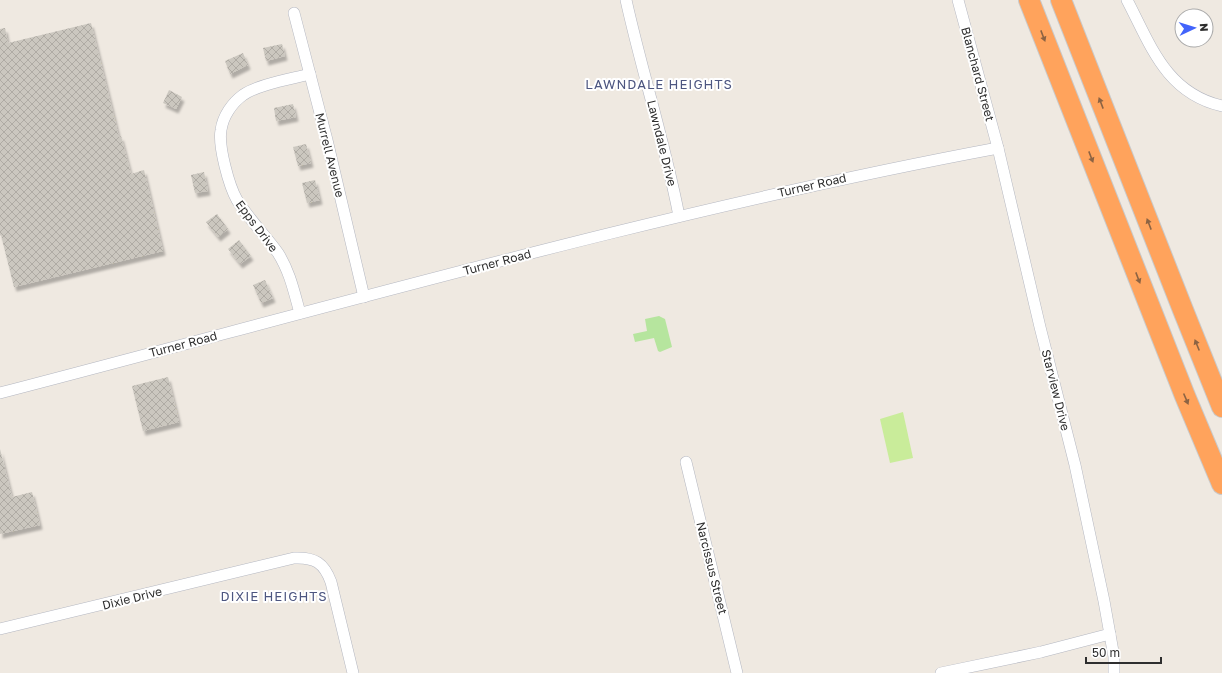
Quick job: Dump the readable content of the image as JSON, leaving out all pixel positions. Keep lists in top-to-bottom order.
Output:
{
  "streets": {
    "street": [
      "Blanchard Street",
      "Lawndale Drive",
      "Murrell Avenue",
      "Turner Road",
      "Epps Drive",
      "Starview Drive",
      "Narcissus Street",
      "Dixie Drive"
    ]
  },
  "crossings": [
    ["Blanchard Street", "Turner Road"],
    ["Blanchard Street", "Starview Drive"],
    ["Lawndale Drive", "Turner Road"],
    ["Murrell Avenue", "Turner Road"],
    ["Murrell Avenue", "Epps Drive"],
    ["Turner Road", "Epps Drive"],
    ["Turner Road", "Starview Drive"]
  ],
  "districts": ["LAWNDALE HEIGHTS", "DIXIE HEIGHTS"],
  "scale_bar": "50 m",
  "north": "right"
}
